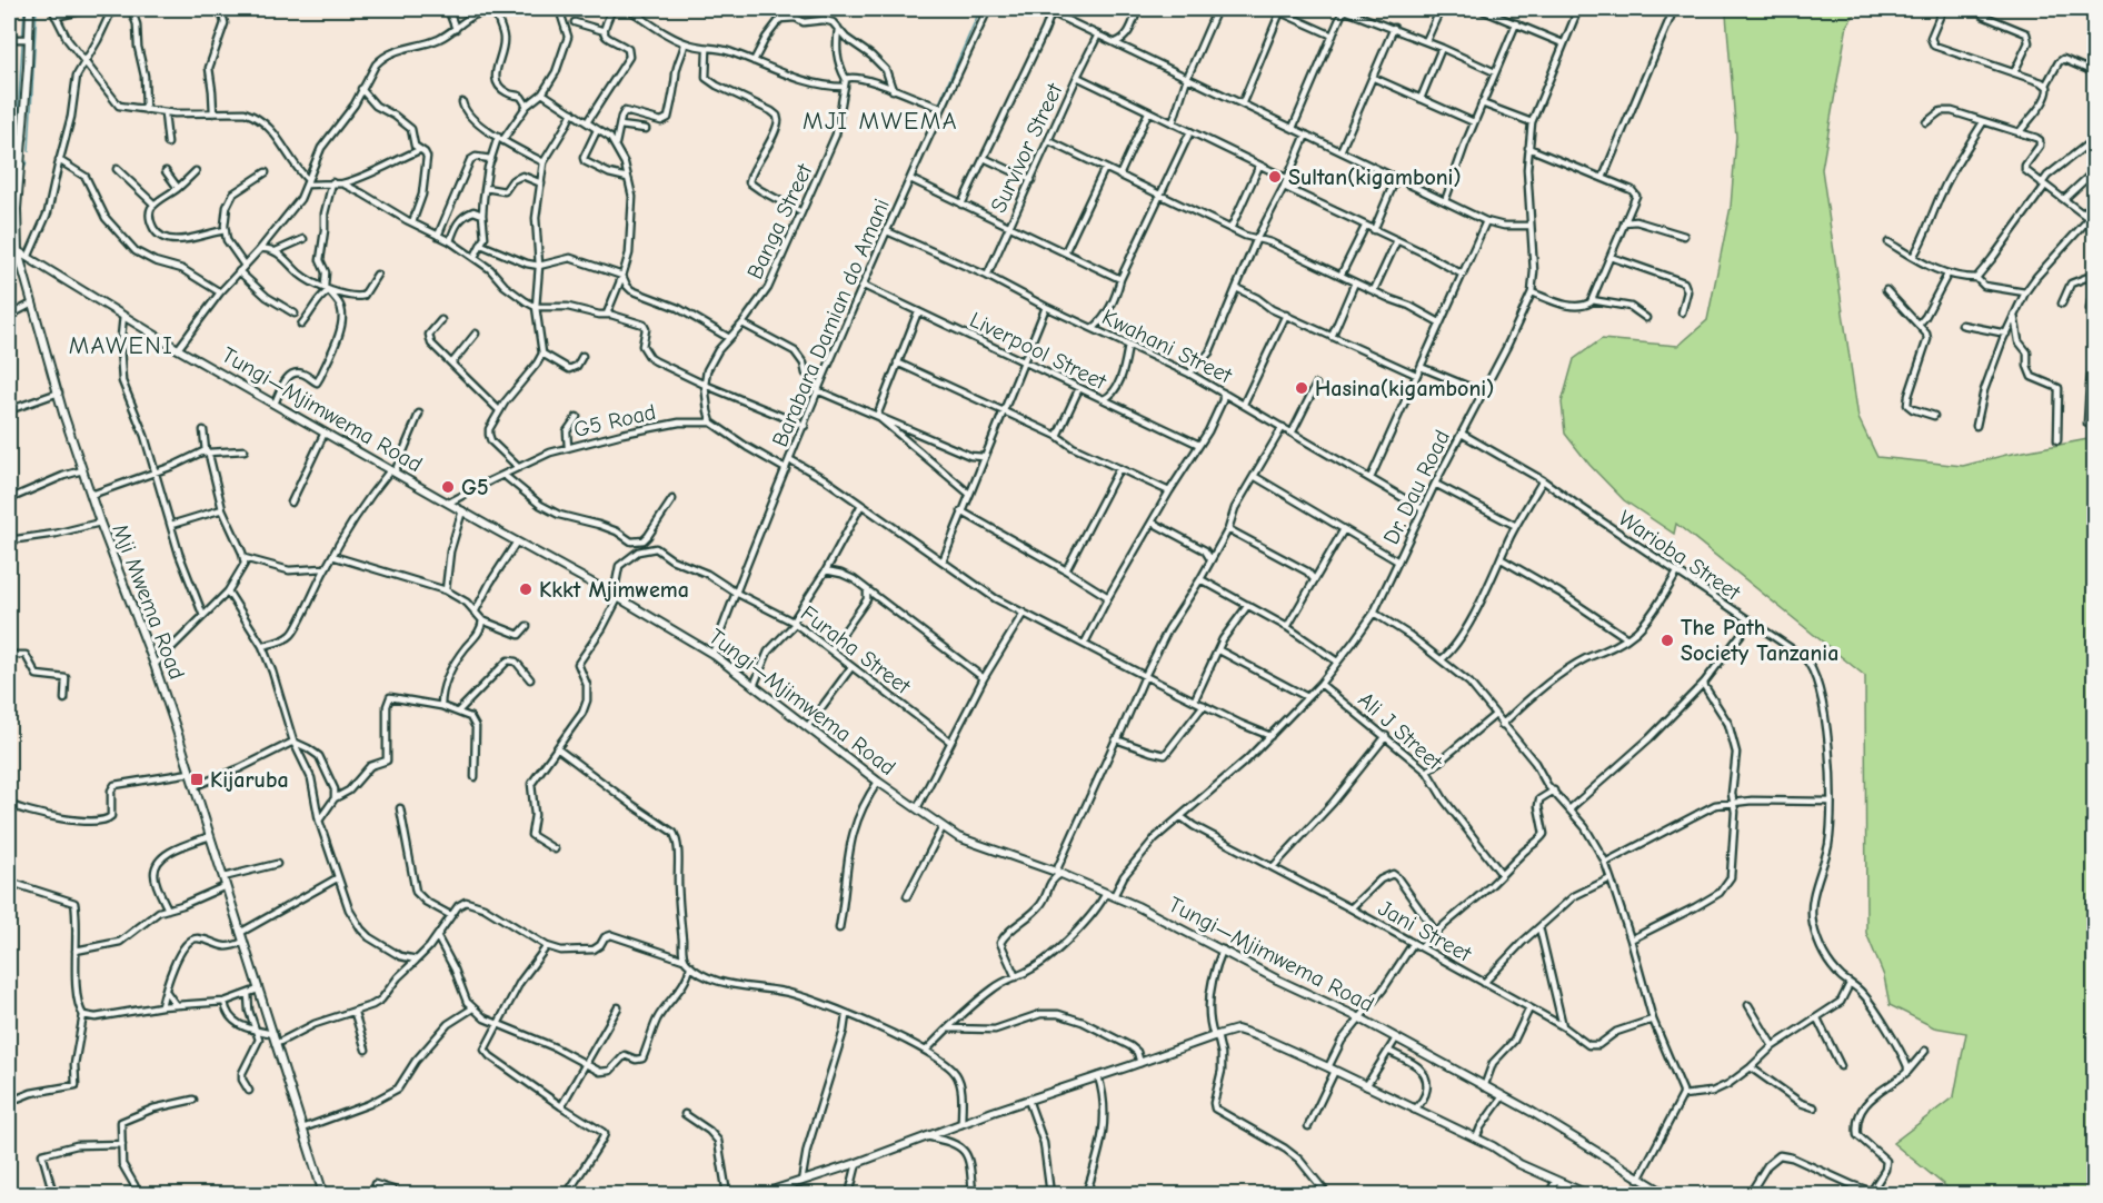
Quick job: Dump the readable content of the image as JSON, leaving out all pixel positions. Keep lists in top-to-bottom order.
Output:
{
  "streets": {
    "street": [
      "Survivor Street",
      "Banga Street",
      "Barabara Damian do Amani",
      "Kwahani Street",
      "Liverpool Street",
      "Tungi—Mjimwema Road",
      "G5 Road",
      "Dr. Dau Road",
      "Warioba Street",
      "Mji Mwema Road",
      "Furaha Street",
      "Ali J Street",
      "Jani Street"
    ]
  },
  "crossings": [
    ["Survivor Street", "Kwahani Street"],
    ["Barabara Damian do Amani", "Kwahani Street"],
    ["Barabara Damian do Amani", "Liverpool Street"],
    ["Barabara Damian do Amani", "Tungi—Mjimwema Road"],
    ["Barabara Damian do Amani", "Furaha Street"],
    ["Kwahani Street", "Dr. Dau Road"],
    ["Tungi—Mjimwema Road", "G5 Road"],
    ["Tungi—Mjimwema Road", "Dr. Dau Road"],
    ["Tungi—Mjimwema Road", "Mji Mwema Road"],
    ["Tungi—Mjimwema Road", "Furaha Street"],
    ["Dr. Dau Road", "Warioba Street"],
    ["Dr. Dau Road", "Ali J Street"],
    ["Dr. Dau Road", "Jani Street"]
  ],
  "districts": ["MJI MWEMA", "MAWENI"],
  "places": {
    "other": [
      "Sultan(kigamboni)",
      "Hasina(kigamboni)",
      "G5",
      "Kkkt Mjimwema",
      "The Path Society Tanzania"
    ],
    "transit": ["Kijaruba"]
  }
}
